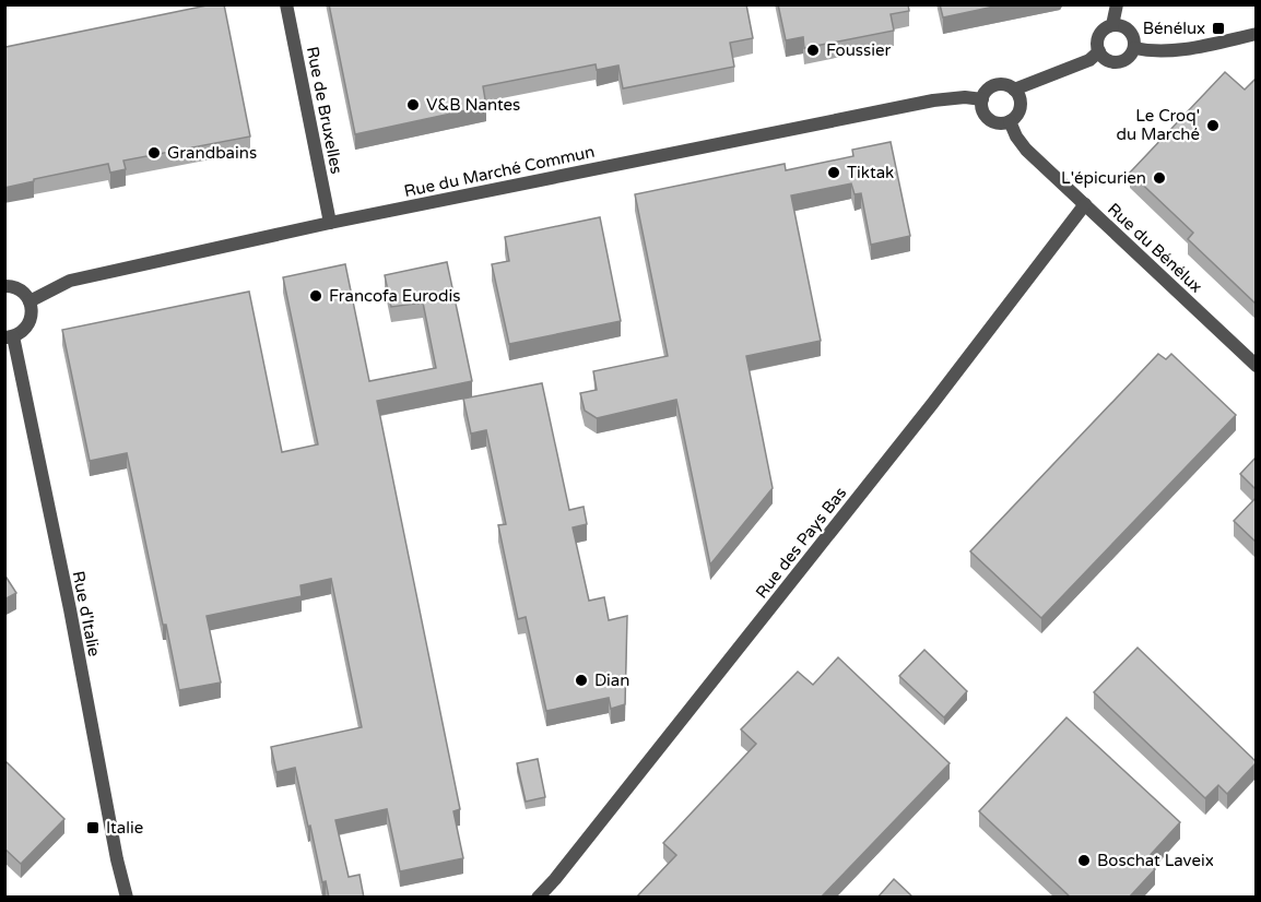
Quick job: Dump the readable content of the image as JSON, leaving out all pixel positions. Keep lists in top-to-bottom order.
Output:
{
  "streets": {
    "street": [
      "Rue de Bruxelles",
      "Rue du Marché Commun",
      "Rue du Bénélux",
      "Rue des Pays Bas",
      "Rue d'Italie"
    ]
  },
  "crossings": [
    ["Rue de Bruxelles", "Rue du Marché Commun"],
    ["Rue du Marché Commun", "Rue du Bénélux"],
    ["Rue du Bénélux", "Rue des Pays Bas"]
  ],
  "places": {
    "transit": ["Bénélux", "Italie"],
    "other": [
      "Foussier",
      "V&B Nantes",
      "Le Croq' du Marché",
      "Grandbains",
      "Tiktak",
      "L'épicurien",
      "Francofa Eurodis",
      "Dian",
      "Boschat Laveix"
    ]
  }
}
